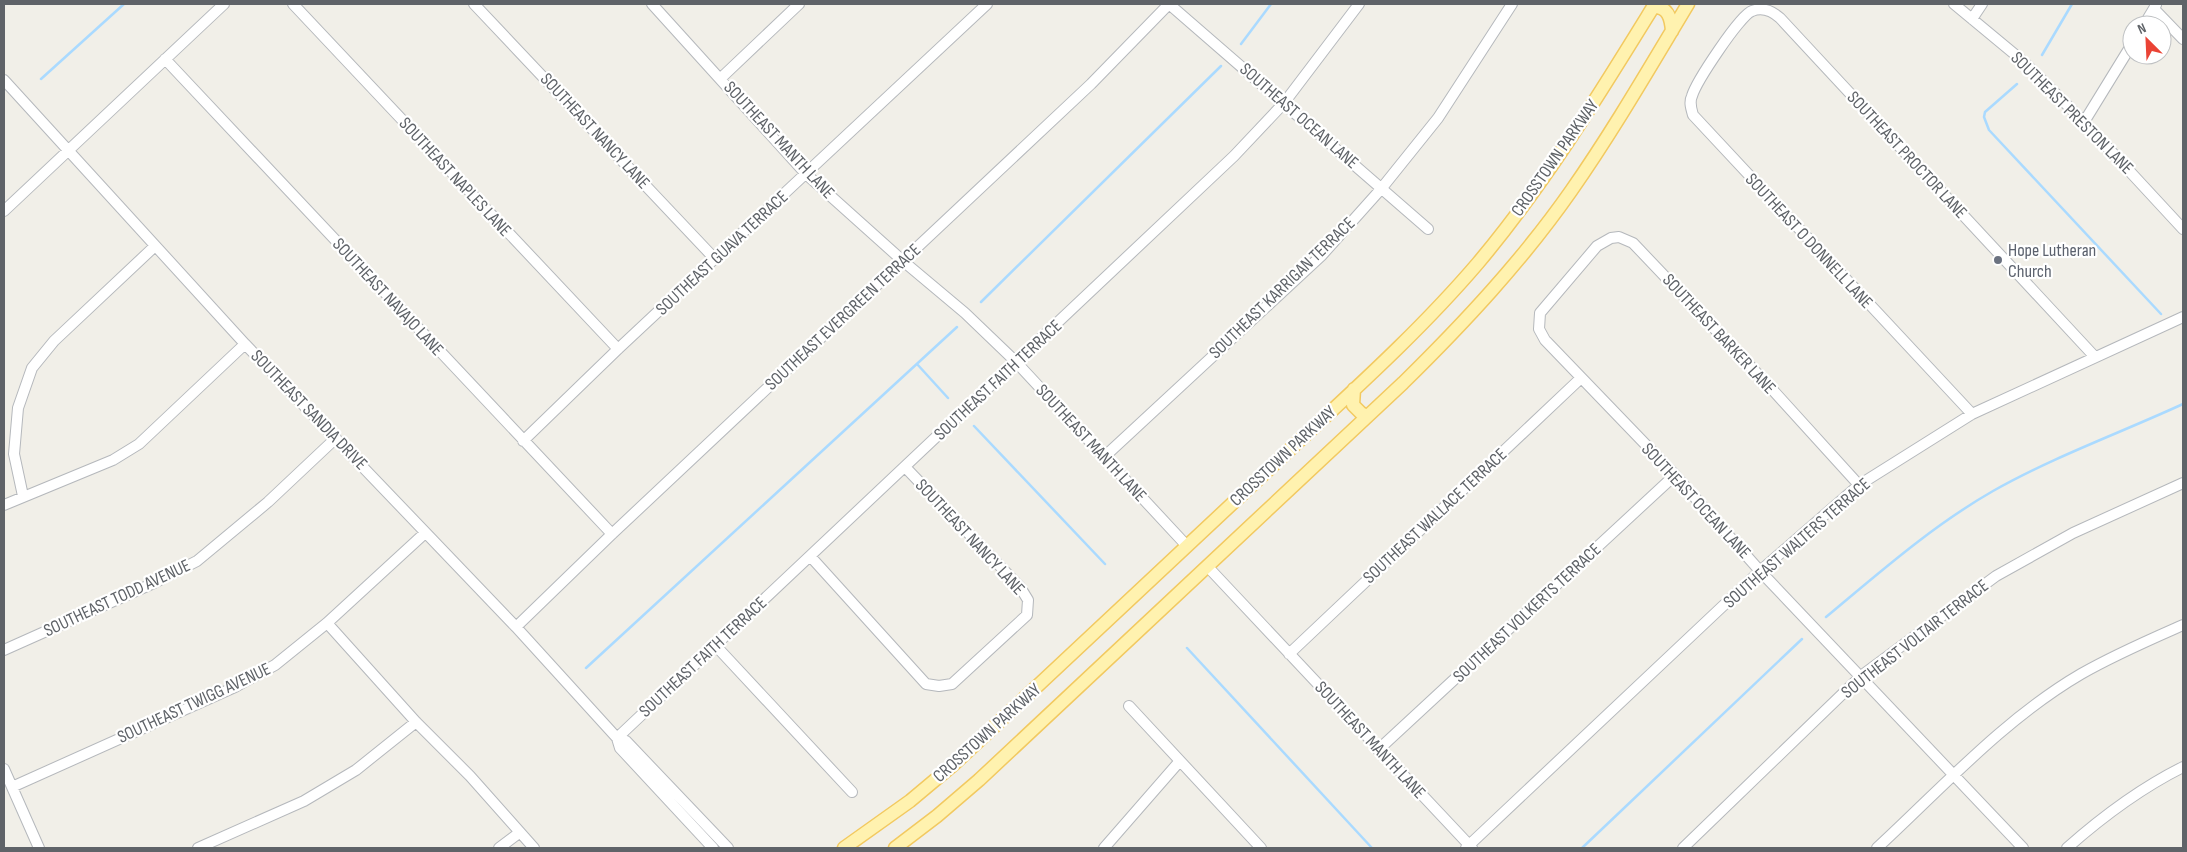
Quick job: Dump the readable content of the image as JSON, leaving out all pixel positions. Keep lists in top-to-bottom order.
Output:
{
  "streets": {
    "main road": ["CROSSTOWN PARKWAY"],
    "street": [
      "SOUTHEAST PRESTON LANE",
      "SOUTHEAST OCEAN LANE",
      "SOUTHEAST NANCY LANE",
      "SOUTHEAST MANTH LANE",
      "SOUTHEAST PROCTOR LANE",
      "SOUTHEAST NAPLES LANE",
      "SOUTHEAST O DONNELL LANE",
      "SOUTHEAST GUAVA TERRACE",
      "SOUTHEAST KARRIGAN TERRACE",
      "SOUTHEAST NAVAJO LANE",
      "SOUTHEAST EVERGREEN TERRACE",
      "SOUTHEAST BARKER LANE",
      "SOUTHEAST FAITH TERRACE",
      "SOUTHEAST SANDIA DRIVE",
      "SOUTHEAST WALLACE TERRACE",
      "SOUTHEAST WALTERS TERRACE",
      "SOUTHEAST TODD AVENUE",
      "SOUTHEAST VOLKERTS TERRACE",
      "SOUTHEAST VOLTAIR TERRACE",
      "SOUTHEAST TWIGG AVENUE"
    ]
  },
  "crossings": [
    ["SOUTHEAST OCEAN LANE", "SOUTHEAST KARRIGAN TERRACE"],
    ["SOUTHEAST OCEAN LANE", "SOUTHEAST EVERGREEN TERRACE"],
    ["SOUTHEAST OCEAN LANE", "SOUTHEAST BARKER LANE"],
    ["SOUTHEAST OCEAN LANE", "SOUTHEAST FAITH TERRACE"],
    ["SOUTHEAST OCEAN LANE", "SOUTHEAST WALLACE TERRACE"],
    ["SOUTHEAST OCEAN LANE", "SOUTHEAST WALTERS TERRACE"],
    ["SOUTHEAST OCEAN LANE", "SOUTHEAST VOLKERTS TERRACE"],
    ["SOUTHEAST OCEAN LANE", "SOUTHEAST VOLTAIR TERRACE"],
    ["SOUTHEAST NANCY LANE", "SOUTHEAST GUAVA TERRACE"],
    ["SOUTHEAST NANCY LANE", "SOUTHEAST FAITH TERRACE"],
    ["SOUTHEAST MANTH LANE", "CROSSTOWN PARKWAY"],
    ["SOUTHEAST MANTH LANE", "SOUTHEAST GUAVA TERRACE"],
    ["SOUTHEAST MANTH LANE", "SOUTHEAST KARRIGAN TERRACE"],
    ["SOUTHEAST MANTH LANE", "SOUTHEAST EVERGREEN TERRACE"],
    ["SOUTHEAST MANTH LANE", "SOUTHEAST FAITH TERRACE"],
    ["SOUTHEAST MANTH LANE", "SOUTHEAST WALLACE TERRACE"],
    ["SOUTHEAST MANTH LANE", "SOUTHEAST WALTERS TERRACE"],
    ["SOUTHEAST MANTH LANE", "SOUTHEAST VOLKERTS TERRACE"],
    ["SOUTHEAST PROCTOR LANE", "SOUTHEAST O DONNELL LANE"],
    ["SOUTHEAST PROCTOR LANE", "SOUTHEAST WALTERS TERRACE"],
    ["SOUTHEAST NAPLES LANE", "SOUTHEAST GUAVA TERRACE"],
    ["SOUTHEAST O DONNELL LANE", "SOUTHEAST WALTERS TERRACE"],
    ["SOUTHEAST GUAVA TERRACE", "SOUTHEAST NAVAJO LANE"],
    ["SOUTHEAST NAVAJO LANE", "SOUTHEAST EVERGREEN TERRACE"],
    ["SOUTHEAST EVERGREEN TERRACE", "SOUTHEAST SANDIA DRIVE"],
    ["SOUTHEAST BARKER LANE", "SOUTHEAST WALTERS TERRACE"],
    ["SOUTHEAST FAITH TERRACE", "SOUTHEAST SANDIA DRIVE"],
    ["SOUTHEAST SANDIA DRIVE", "SOUTHEAST TODD AVENUE"],
    ["SOUTHEAST SANDIA DRIVE", "SOUTHEAST TWIGG AVENUE"]
  ],
  "places": ["Hope Lutheran Church"],
  "north": "top left"
}
